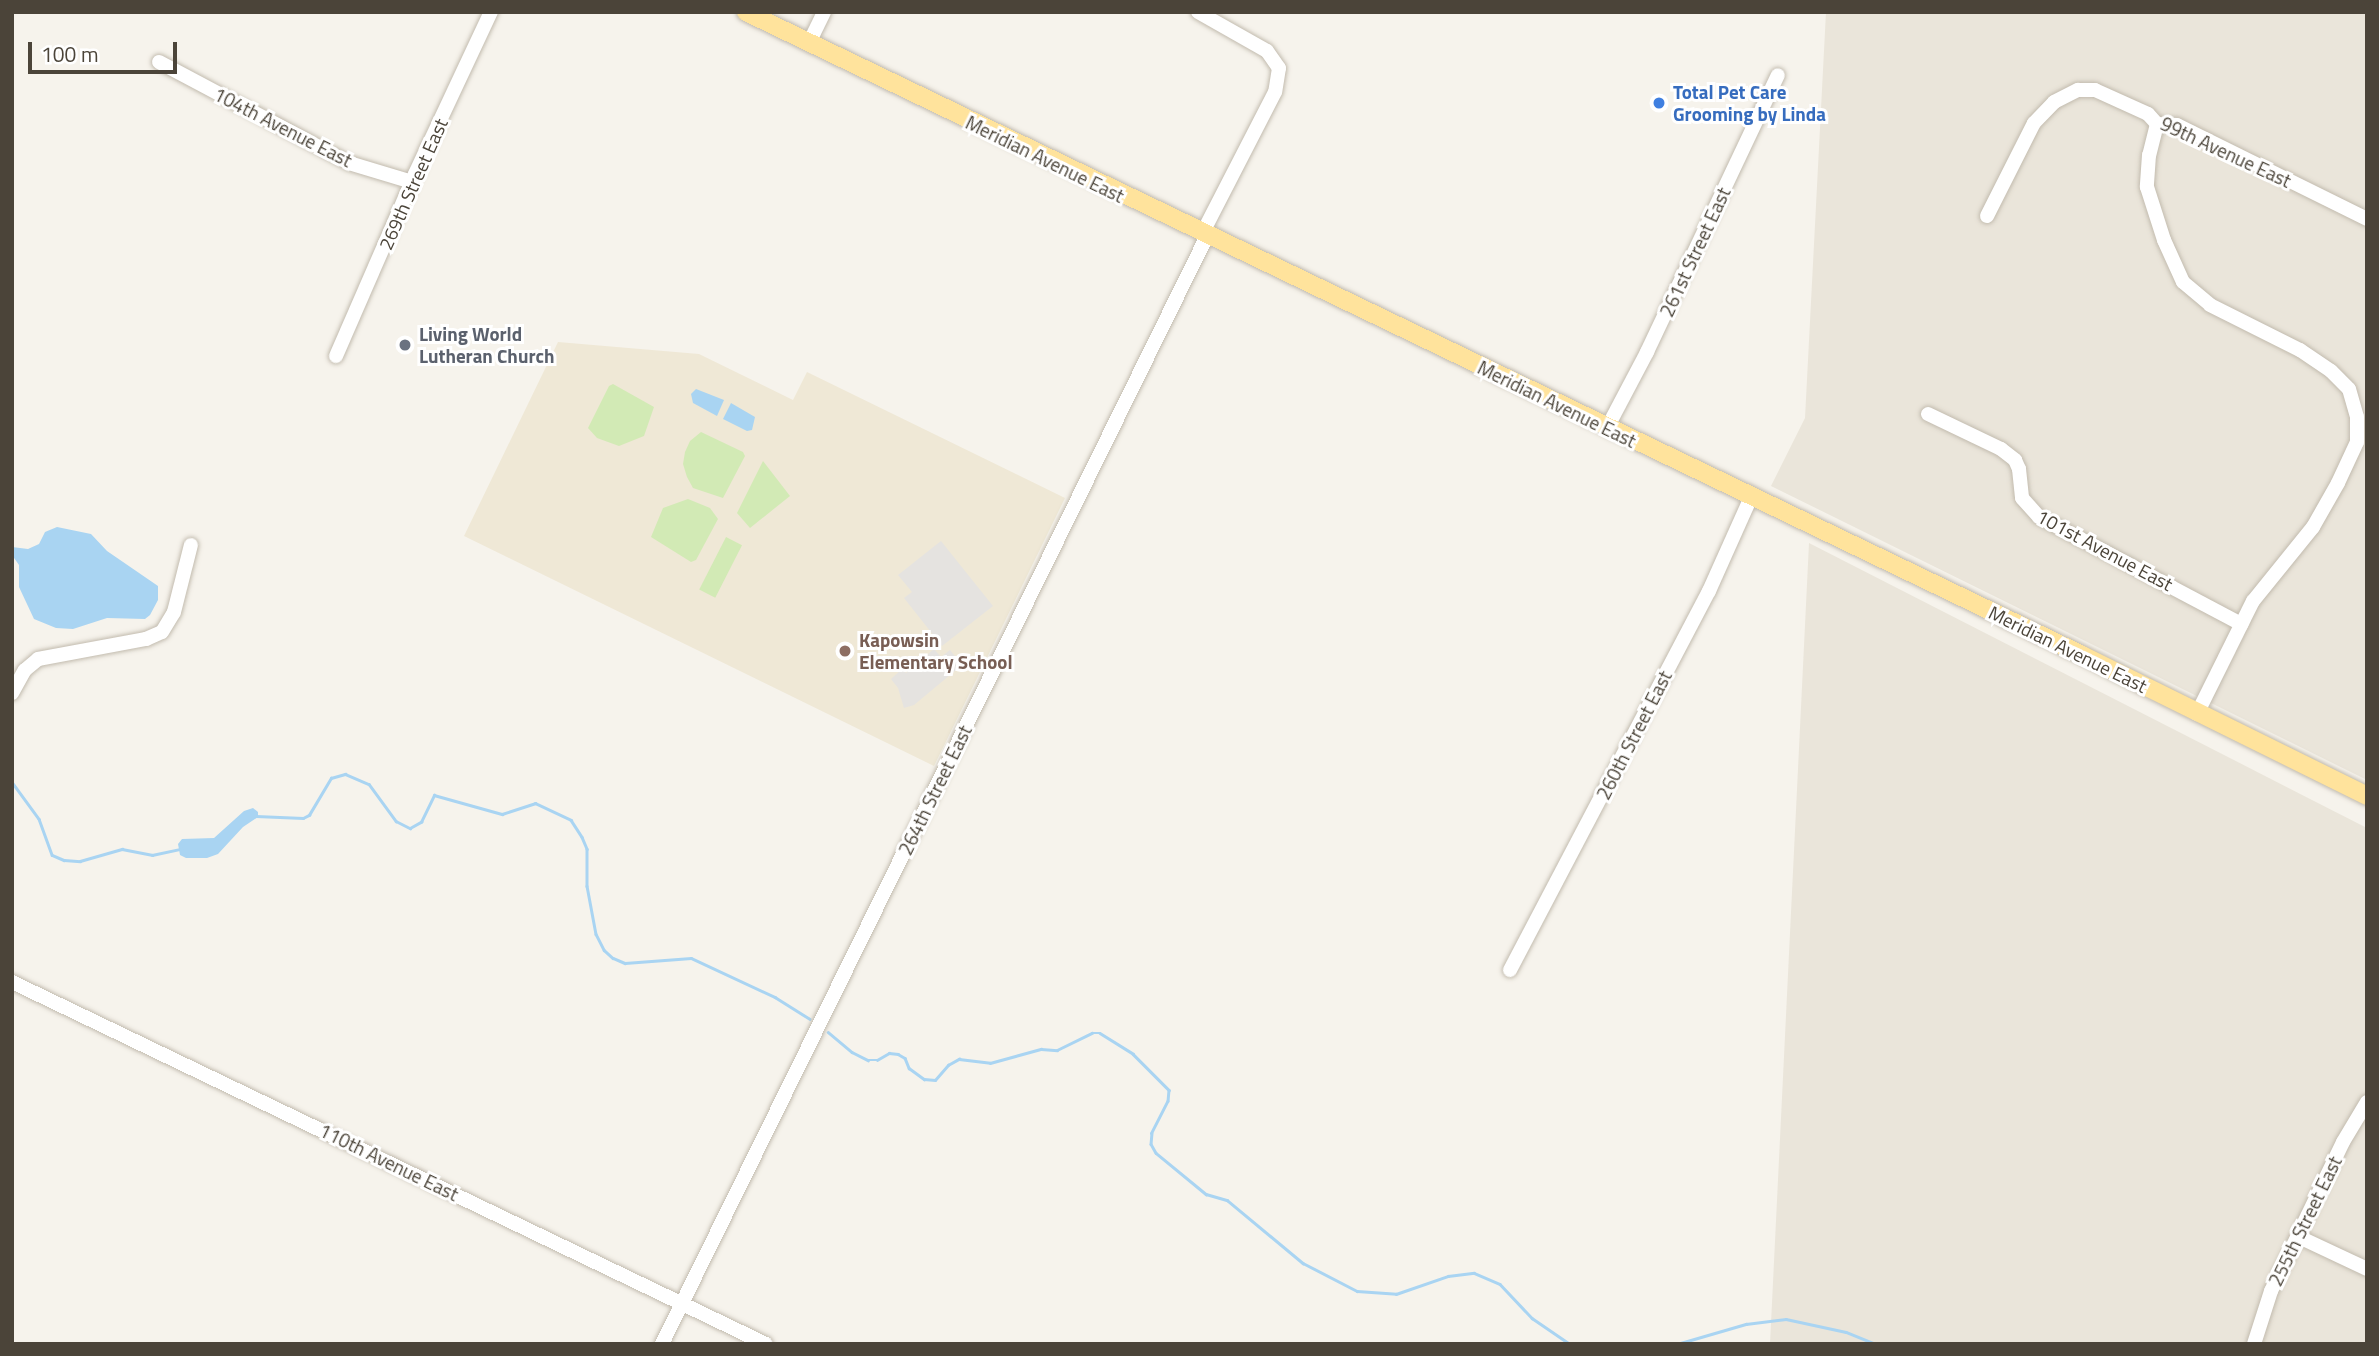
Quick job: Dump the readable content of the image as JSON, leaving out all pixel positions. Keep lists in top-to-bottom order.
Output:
{
  "streets": {
    "main road": ["Meridian Avenue East"],
    "street": [
      "104th Avenue East",
      "99th Avenue East",
      "269th Street East",
      "261st Street East",
      "101st Avenue East",
      "260th Street East",
      "264th Street East",
      "110th Avenue East",
      "255th Street East"
    ]
  },
  "crossings": [
    ["104th Avenue East", "269th Street East"],
    ["Meridian Avenue East", "261st Street East"],
    ["Meridian Avenue East", "260th Street East"],
    ["Meridian Avenue East", "264th Street East"],
    ["264th Street East", "110th Avenue East"]
  ],
  "places": ["Total Pet Care Grooming by Linda", "Living World Lutheran Church", "Kapowsin Elementary School"],
  "scale_bar": "100 m"
}
